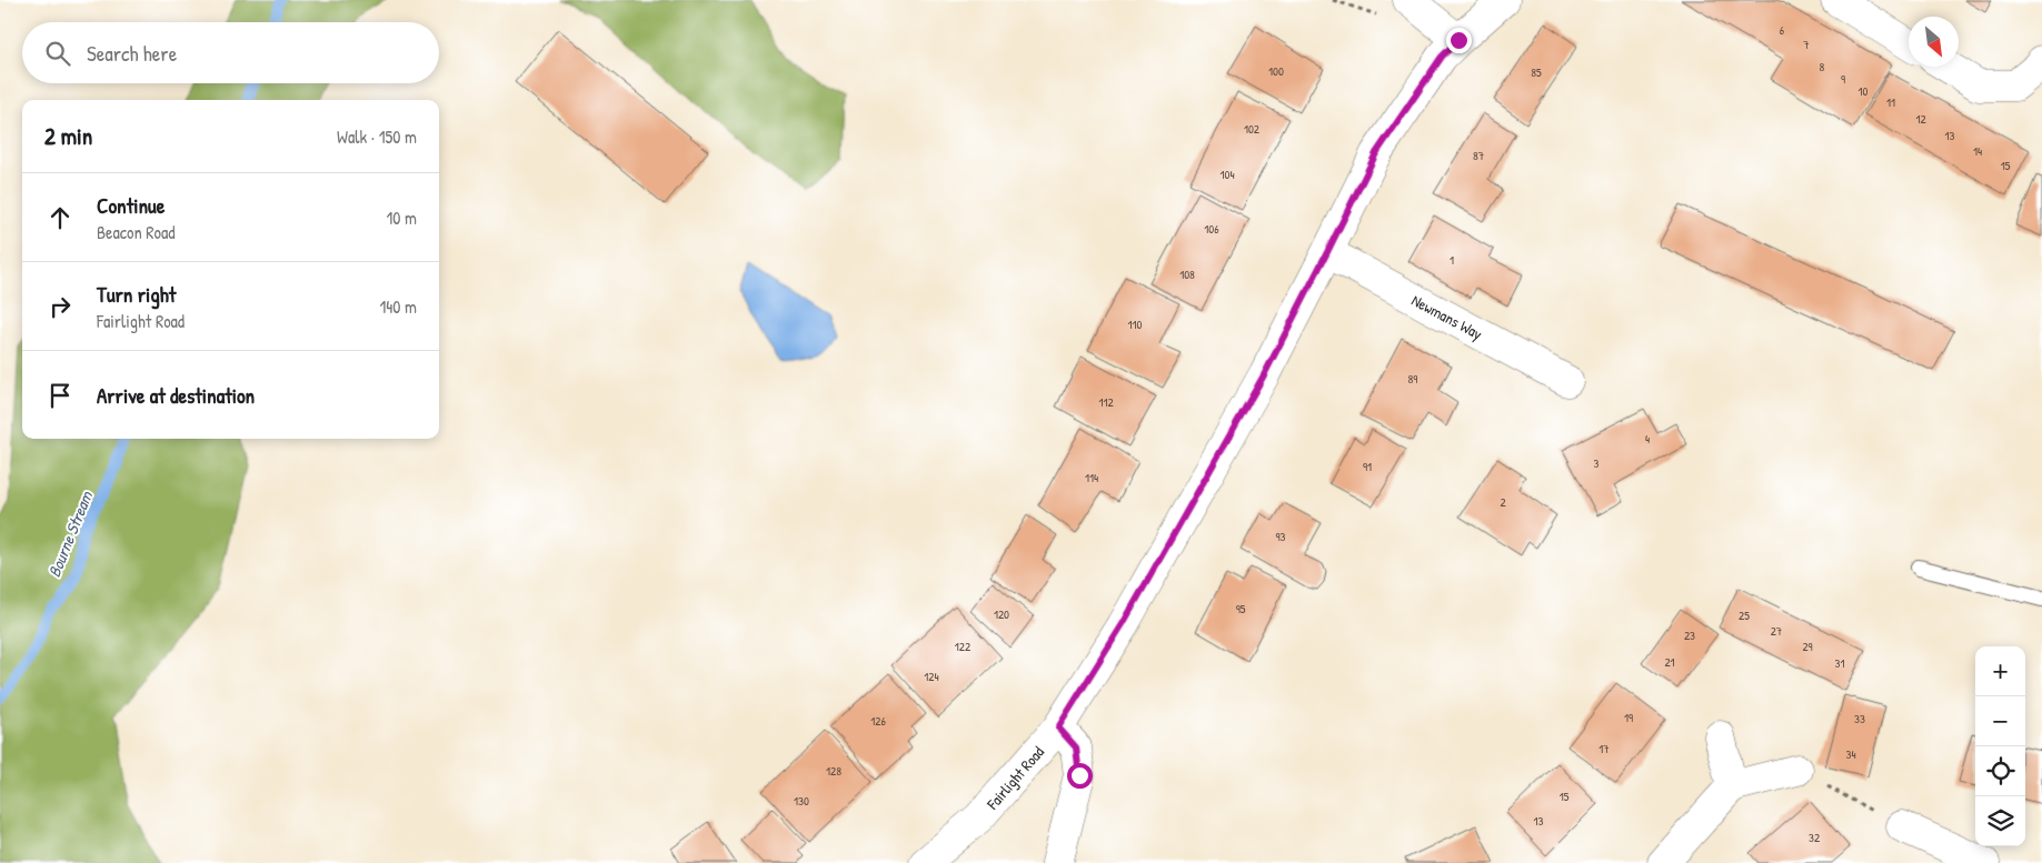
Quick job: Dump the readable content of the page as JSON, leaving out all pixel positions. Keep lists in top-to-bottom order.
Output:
{
  "streets": {
    "street": ["Newmans Way", "Fairlight Road"]
  },
  "crossings": [
    ["Newmans Way", "Fairlight Road"]
  ],
  "water": ["Bourne Stream"],
  "house_numbers": [
    "6",
    "7",
    "8",
    "100",
    "85",
    "9",
    "10",
    "11",
    "12",
    "102",
    "13",
    "14",
    "87",
    "15",
    "104",
    "106",
    "1",
    "108",
    "110",
    "89",
    "112",
    "4",
    "3",
    "91",
    "114",
    "2",
    "93",
    "95",
    "120",
    "25",
    "27",
    "23",
    "122",
    "29",
    "21",
    "31",
    "124",
    "19",
    "33",
    "126",
    "17",
    "34",
    "128",
    "15",
    "130",
    "13",
    "32"
  ],
  "north": "bottom right",
  "page": {
    "search": "Search here",
    "heading": ["2 min", "Walk · 150 m"],
    "list": [
      ["Continue", "Beacon Road", "10 m"],
      ["Turn right", "Fairlight Road", "140 m"],
      "Arrive at destination"
    ],
    "map_buttons": ["+", "−"]
  }
}
